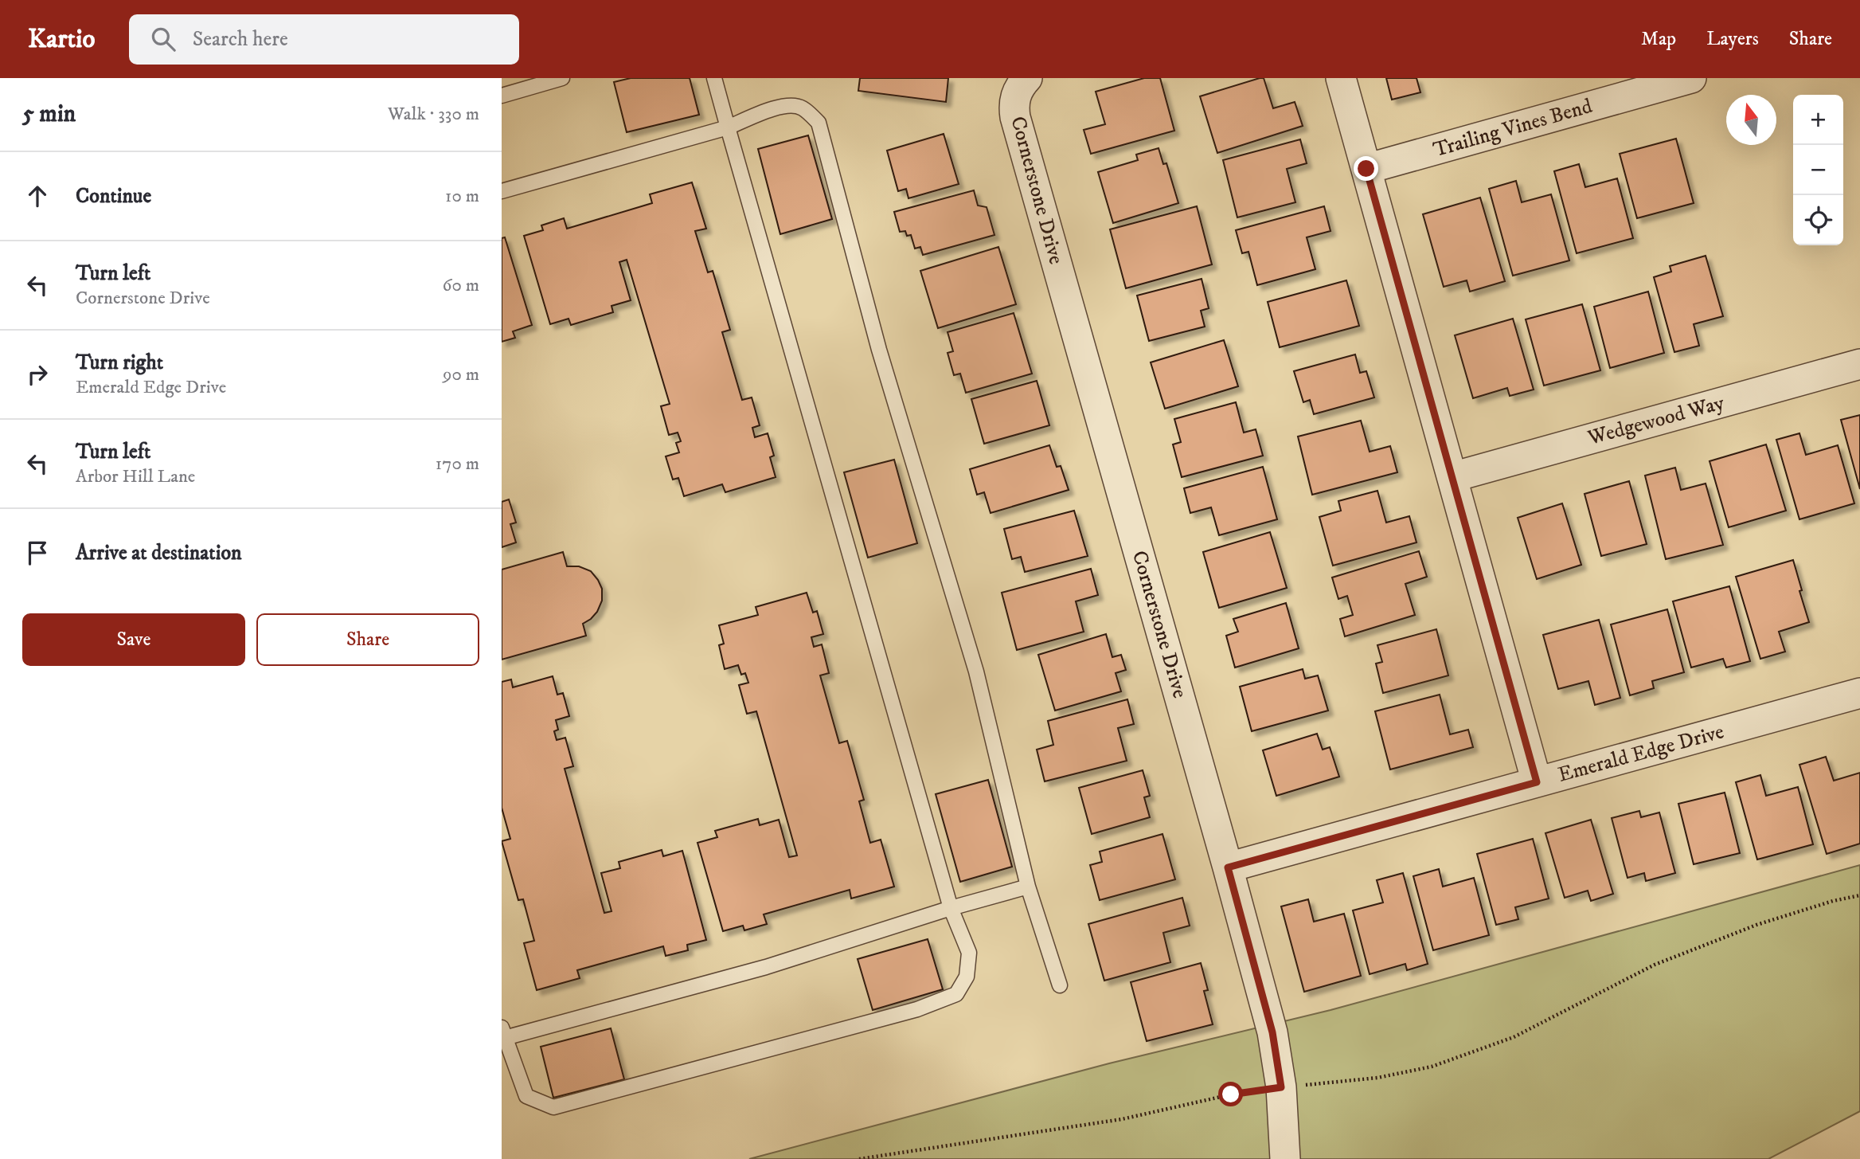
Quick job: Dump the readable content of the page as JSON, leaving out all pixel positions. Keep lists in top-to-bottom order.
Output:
{
  "streets": {
    "street": [
      "Trailing Vines Bend",
      "Cornerstone Drive",
      "Wedgewood Way",
      "Emerald Edge Drive"
    ]
  },
  "crossings": [
    ["Cornerstone Drive", "Emerald Edge Drive"]
  ],
  "north": "top",
  "page": {
    "header": "Kartio",
    "search": "Search here",
    "nav": ["Map", "Layers", "Share"],
    "heading": ["5 min", "Walk · 330 m"],
    "map_buttons": ["+", "−"],
    "list": [
      ["Continue", "10 m"],
      ["Turn left", "Cornerstone Drive", "60 m"],
      ["Turn right", "Emerald Edge Drive", "90 m"],
      ["Turn left", "Arbor Hill Lane", "170 m"],
      "Arrive at destination"
    ],
    "buttons": ["Save", "Share"]
  }
}
